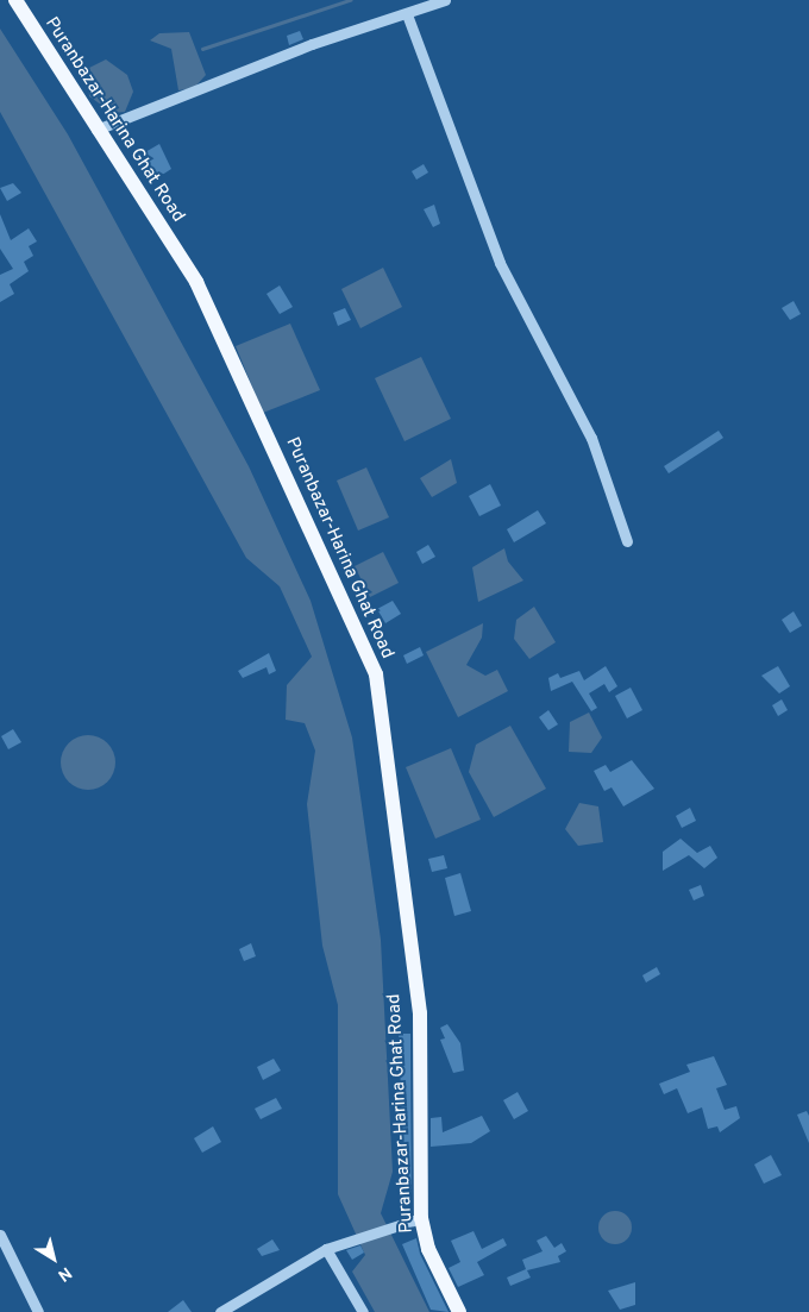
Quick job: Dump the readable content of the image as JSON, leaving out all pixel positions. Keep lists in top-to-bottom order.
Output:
{
  "streets": {
    "main road": ["Puranbazar-Harina Ghat Road"]
  },
  "north": "bottom right"
}
